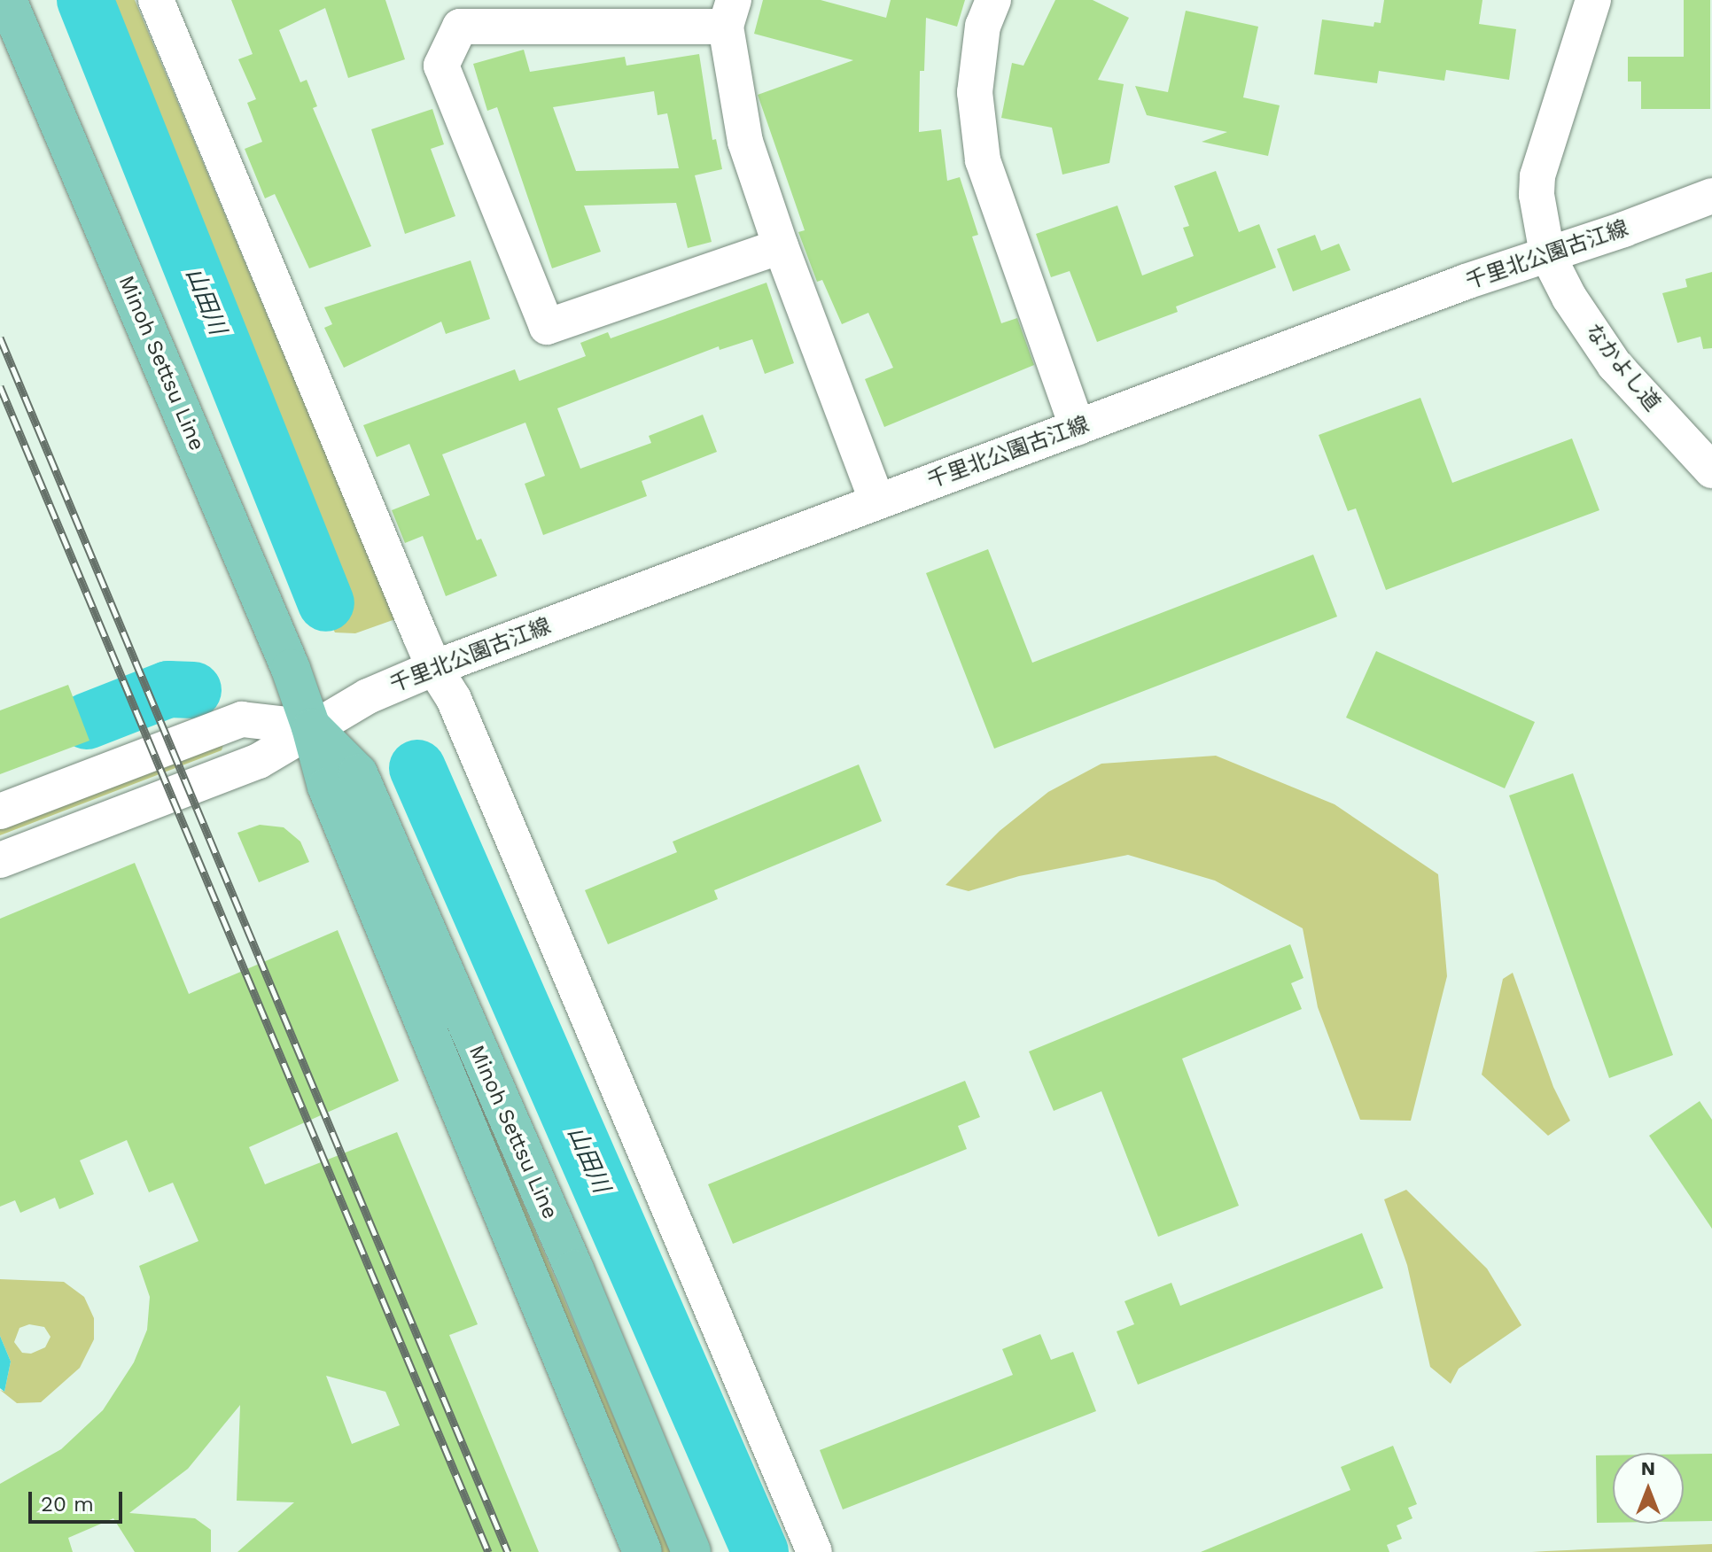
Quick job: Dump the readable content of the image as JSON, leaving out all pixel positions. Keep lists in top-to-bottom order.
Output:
{
  "streets": {
    "main road": ["Minoh Settsu Line"],
    "street": ["千里北公園古江線", "なかよし道"]
  },
  "crossings": [
    ["千里北公園古江線", "Minoh Settsu Line"],
    ["千里北公園古江線", "なかよし道"]
  ],
  "water": ["山田川"],
  "scale_bar": "20 m",
  "north": "top"
}
